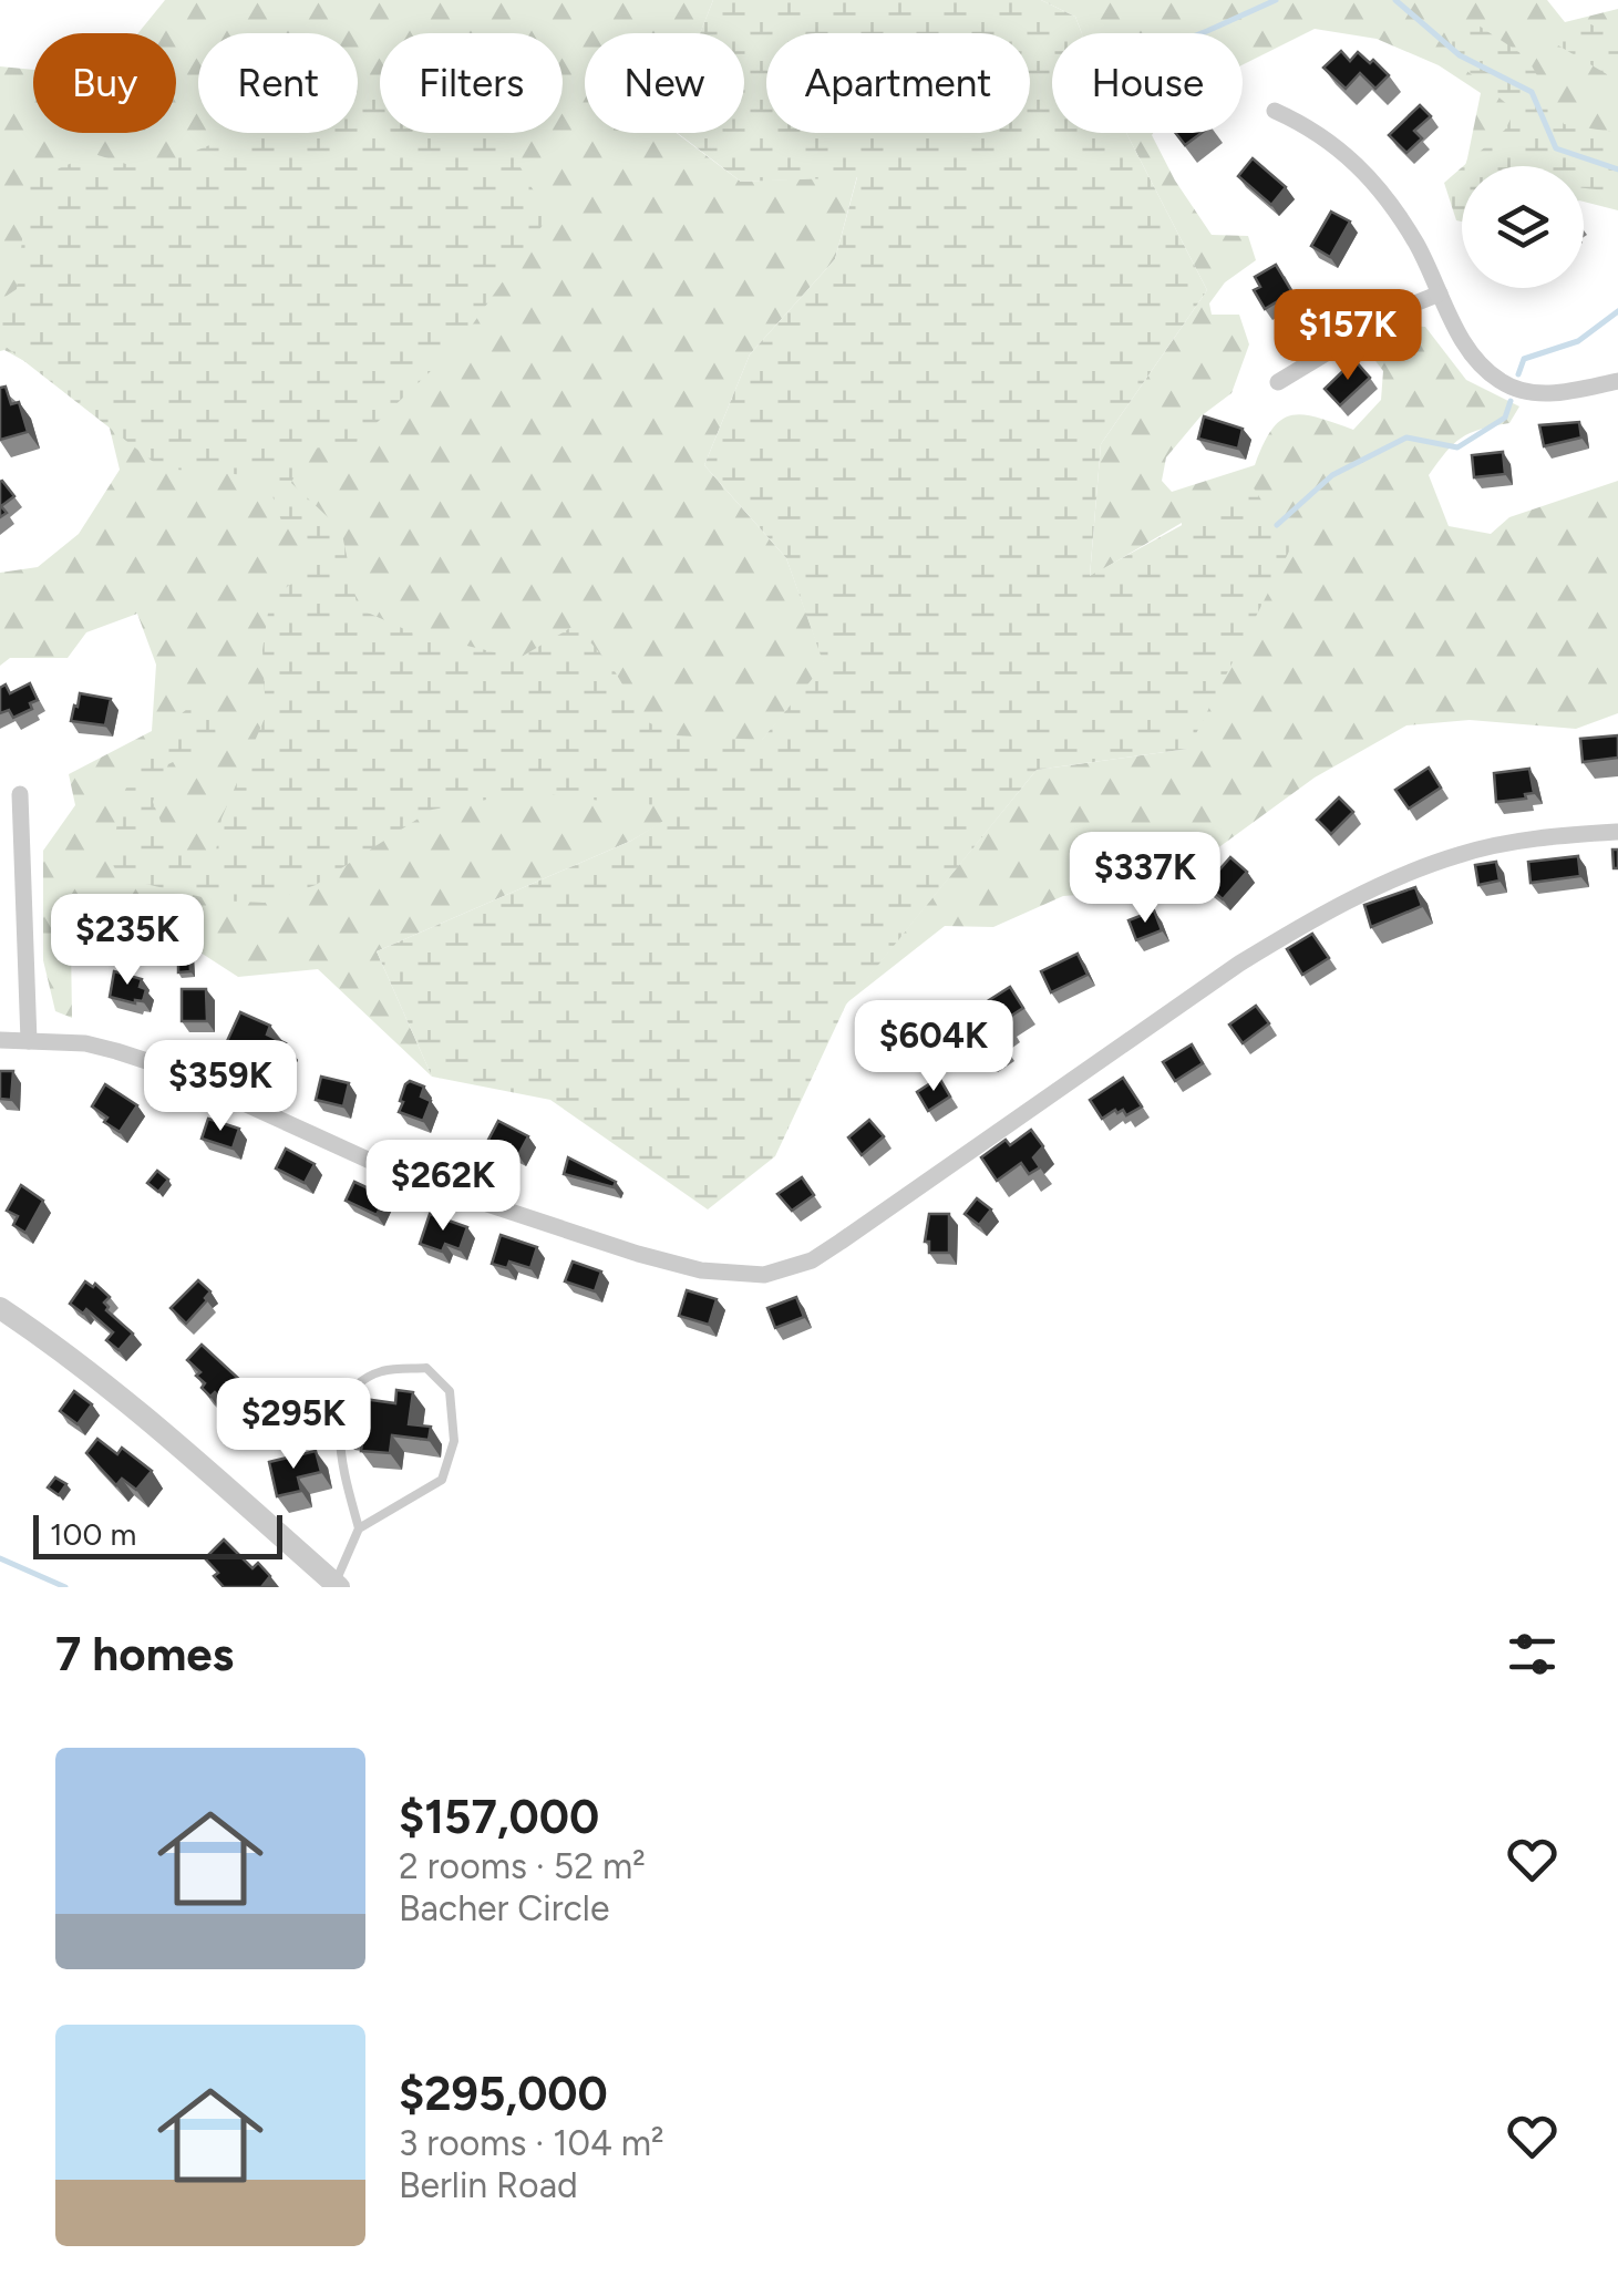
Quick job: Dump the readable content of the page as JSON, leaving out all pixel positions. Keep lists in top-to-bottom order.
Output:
{
  "scale_bar": "100 m",
  "page": {
    "chip": [
      "Buy",
      "Rent",
      "Filters",
      "New",
      "Apartment",
      "House"
    ],
    "price": [
      "$157K",
      "$337K",
      "$235K",
      "$604K",
      "$359K",
      "$262K",
      "$295K"
    ],
    "scale": "100 m",
    "heading": "7 homes",
    "list": [
      {
        "name": "$157,000",
        "note": "2 rooms · 52 m² · Bacher Circle"
      },
      {
        "name": "$295,000",
        "note": "3 rooms · 104 m² · Berlin Road"
      }
    ]
  }
}
